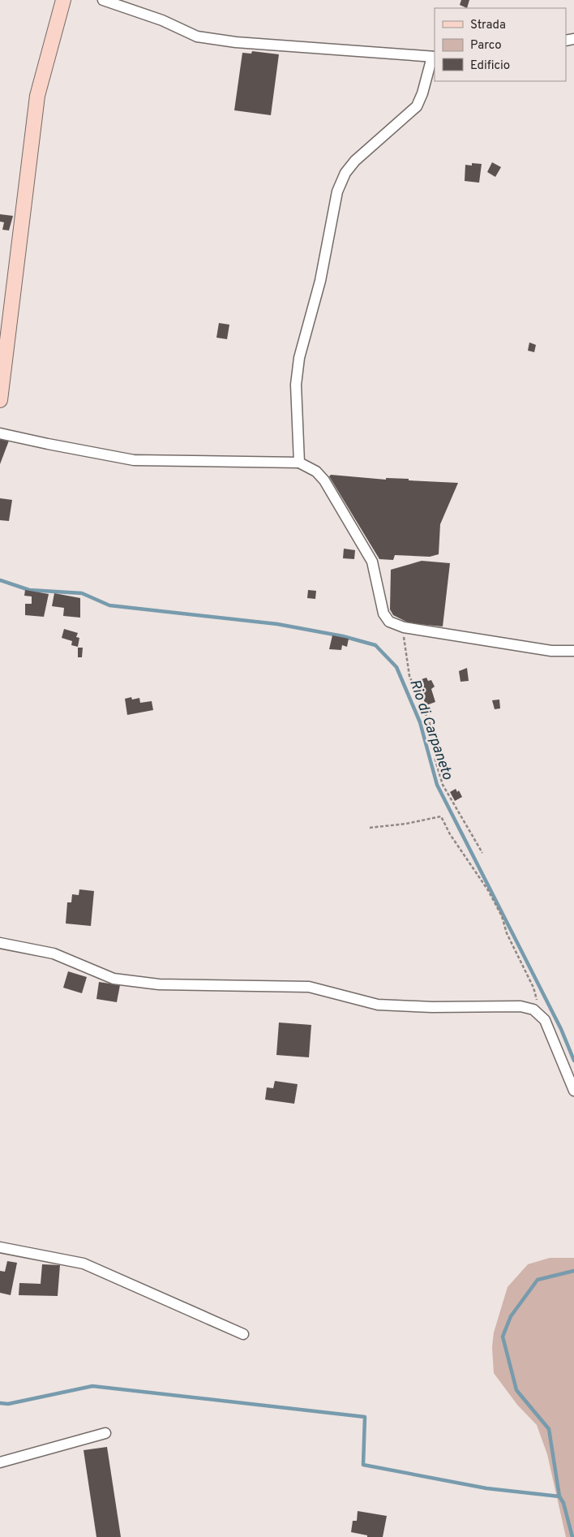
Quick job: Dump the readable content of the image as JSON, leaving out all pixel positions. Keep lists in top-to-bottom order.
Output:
{
  "water": ["Rio di Carpaneto"],
  "legend": ["Strada", "Parco", "Edificio"]
}
